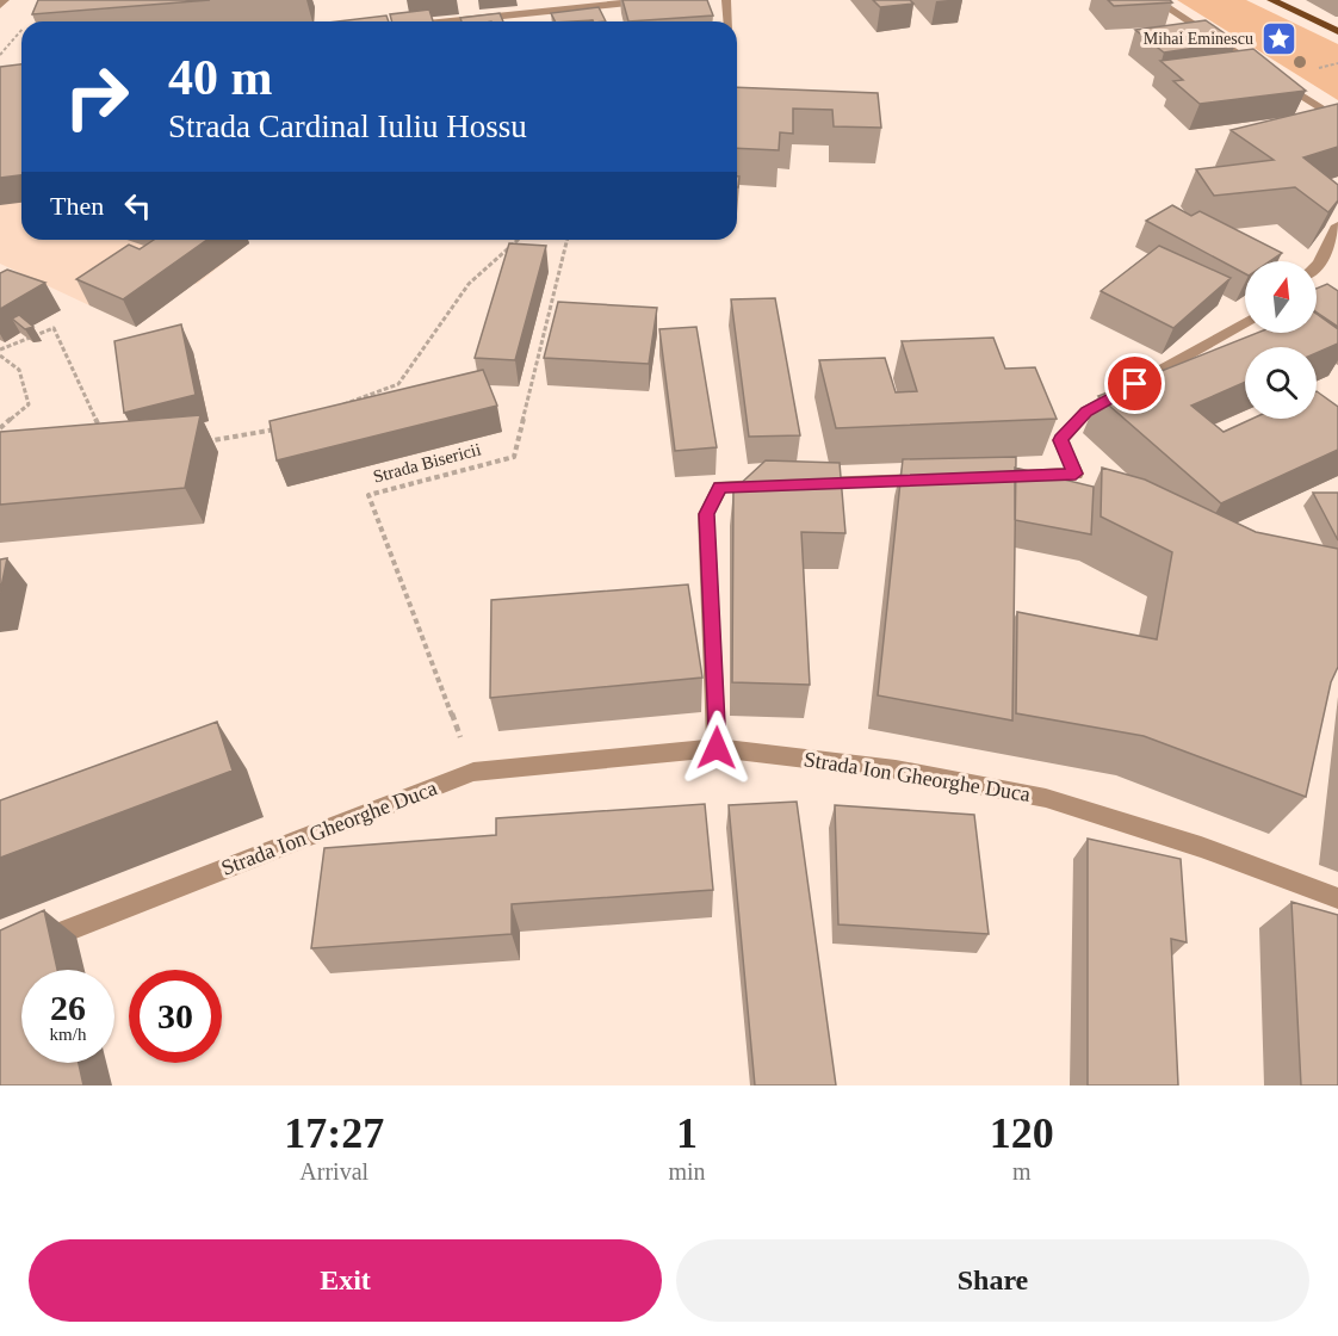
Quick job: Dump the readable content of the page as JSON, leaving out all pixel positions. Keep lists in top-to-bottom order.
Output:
{
  "streets": {
    "street": ["Strada Ion Gheorghe Duca"],
    "path": ["Strada Bisericii"]
  },
  "crossings": [
    ["Strada Bisericii", "Strada Ion Gheorghe Duca"]
  ],
  "places": {
    "place": ["Mihai Eminescu"]
  },
  "north": "top",
  "page": {
    "turn": ["40 m", "Strada Cardinal Iuliu Hossu"],
    "then": "Then",
    "speed": "26 km/h",
    "limit": "30",
    "eta": [
      "17:27",
      "Arrival",
      "1",
      "min",
      "120",
      "m"
    ],
    "buttons": ["Exit", "Share"]
  }
}
